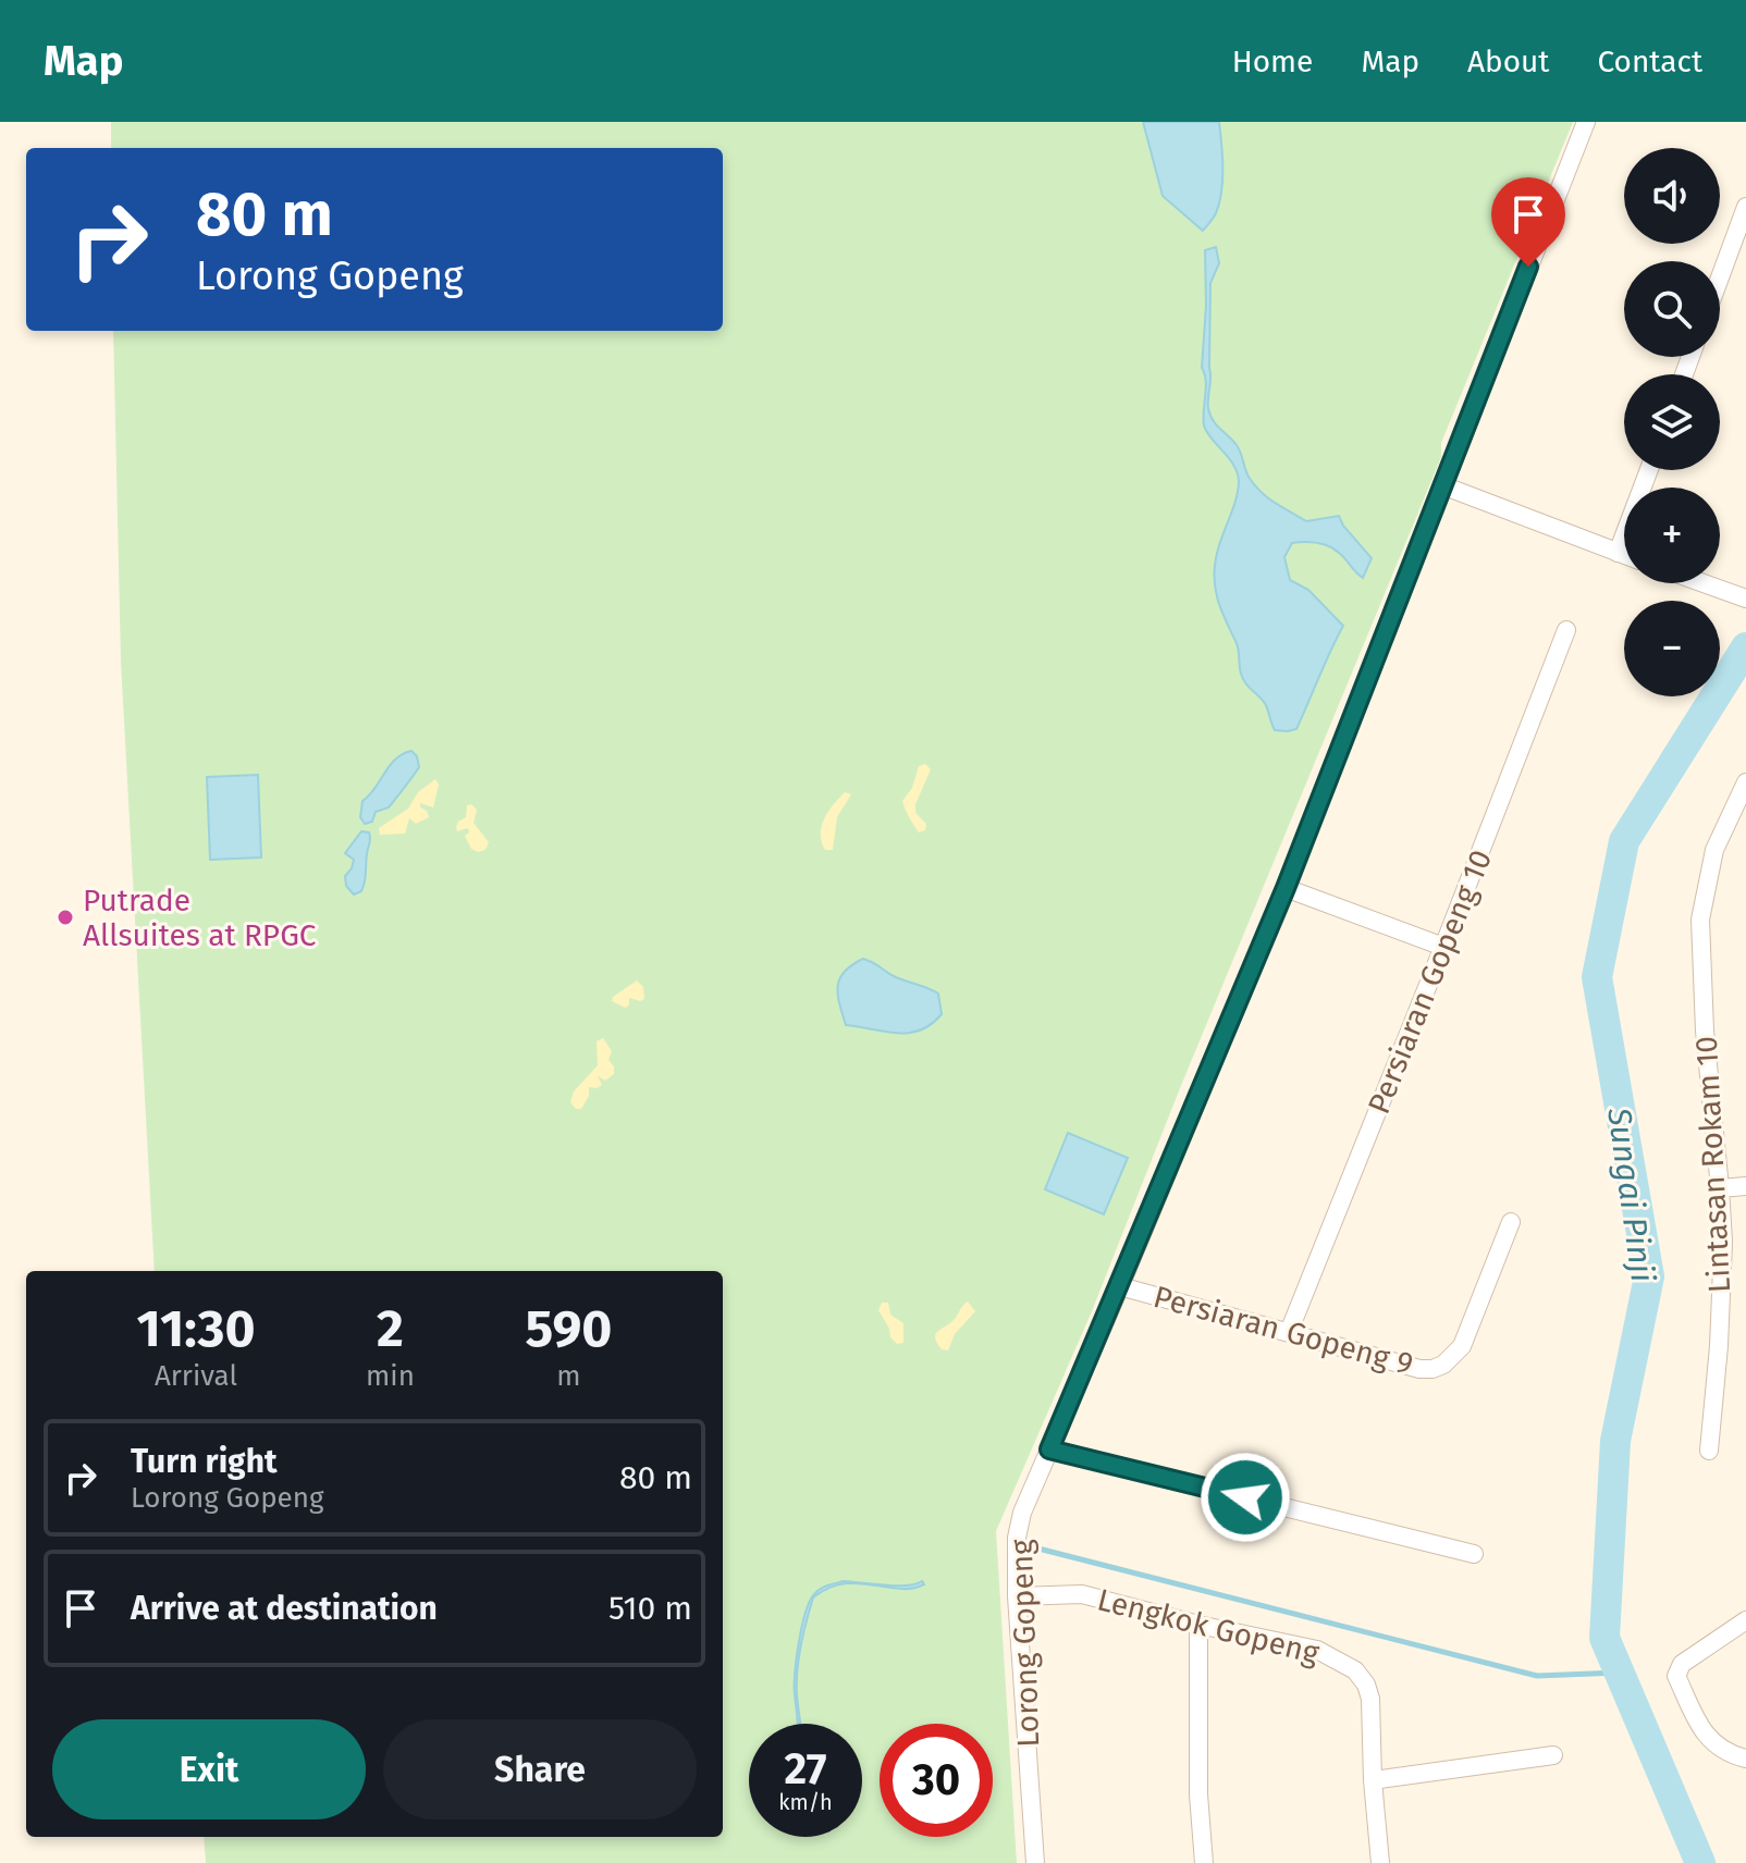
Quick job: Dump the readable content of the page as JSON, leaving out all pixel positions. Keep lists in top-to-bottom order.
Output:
{
  "streets": {
    "street": [
      "Persiaran Gopeng 10",
      "Lintasan Rokam 10",
      "Persiaran Gopeng 9",
      "Lengkok Gopeng",
      "Lorong Gopeng"
    ]
  },
  "crossings": [
    ["Persiaran Gopeng 10", "Persiaran Gopeng 9"],
    ["Persiaran Gopeng 9", "Lorong Gopeng"],
    ["Lengkok Gopeng", "Lorong Gopeng"]
  ],
  "water": ["Sungai Pinji"],
  "places": ["Putrade Allsuites at RPGC"],
  "page": {
    "header": "Map",
    "nav": [
      "Home",
      "Map",
      "About",
      "Contact"
    ],
    "map_buttons": ["+", "−"],
    "turn": ["80 m", "Lorong Gopeng"],
    "eta": [
      "11:30",
      "Arrival",
      "2",
      "min",
      "590",
      "m"
    ],
    "list": [
      {
        "name": "Turn right",
        "note": "Lorong Gopeng",
        "value": "80 m"
      },
      {
        "name": "Arrive at destination",
        "value": "510 m"
      }
    ],
    "buttons": ["Exit", "Share"],
    "speed": "27 km/h",
    "limit": "30"
  }
}
